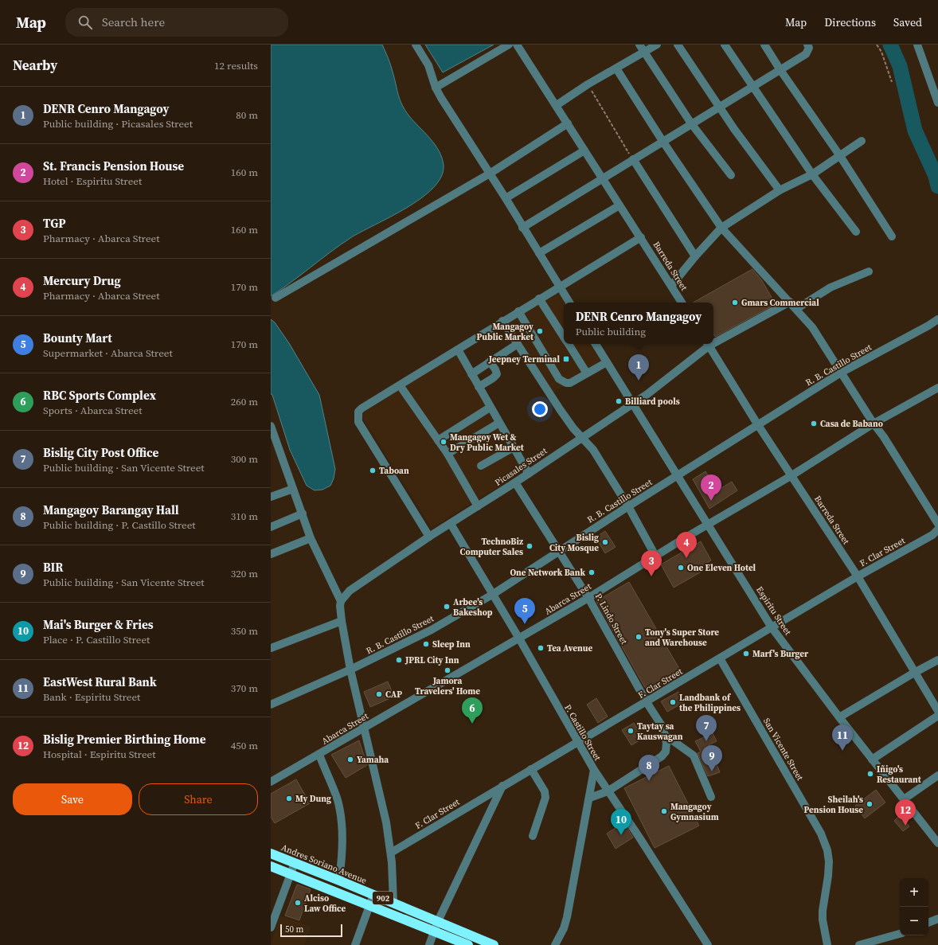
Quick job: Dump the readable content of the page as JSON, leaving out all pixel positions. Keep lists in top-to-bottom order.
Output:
{
  "streets": {
    "highway": ["Andres Soriano Avenue", "902"],
    "street": [
      "Barreda Street",
      "R. B. Castillo Street",
      "Picasales Street",
      "F. Clar Street",
      "Abarca Street",
      "Espiritu Street",
      "P. Lindo Street",
      "P. Castillo Street",
      "San Vicente Street"
    ]
  },
  "crossings": [
    ["Barreda Street", "R. B. Castillo Street"],
    ["Barreda Street", "Picasales Street"],
    ["Barreda Street", "F. Clar Street"],
    ["Barreda Street", "Abarca Street"],
    ["R. B. Castillo Street", "Espiritu Street"],
    ["R. B. Castillo Street", "P. Lindo Street"],
    ["R. B. Castillo Street", "P. Castillo Street"],
    ["Picasales Street", "Espiritu Street"],
    ["Picasales Street", "P. Lindo Street"],
    ["Picasales Street", "P. Castillo Street"],
    ["F. Clar Street", "Espiritu Street"],
    ["F. Clar Street", "P. Lindo Street"],
    ["F. Clar Street", "P. Castillo Street"],
    ["F. Clar Street", "San Vicente Street"],
    ["Abarca Street", "Espiritu Street"],
    ["Abarca Street", "P. Lindo Street"],
    ["Abarca Street", "P. Castillo Street"]
  ],
  "places": {
    "other": [
      "Gmars Commercial",
      "Mangagoy Public Market",
      "Billiard pools",
      "Casa de Babano",
      "Mangagoy Wet & Dry Public Market",
      "Taboan",
      "Bislig City Mosque",
      "TechnoBiz Computer Sales",
      "One Eleven Hotel",
      "One Network Bank",
      "Arbee's Bakeshop",
      "Tony's Super Store and Warehouse",
      "Sleep Inn",
      "Tea Avenue",
      "Marf's Burger",
      "JPRL City Inn",
      "Jamora Travelers' Home",
      "CAP",
      "Landbank of the Philippines",
      "Taytay sa Kauswagan",
      "Yamaha",
      "Iñigo's Restaurant",
      "My Dung",
      "Sheilah's Pension House",
      "Mangagoy Gymnasium",
      "Alciso Law Office"
    ],
    "transit": ["Jeepney Terminal"]
  },
  "scale_bar": "50 m",
  "page": {
    "header": "Map",
    "search": "Search here",
    "nav": ["Map", "Directions", "Saved"],
    "heading": ["Nearby", "12 results"],
    "list": [
      {
        "mark": "1",
        "name": "DENR Cenro Mangagoy",
        "note": "Public building · Picasales Street",
        "value": "80 m"
      },
      {
        "mark": "2",
        "name": "St. Francis Pension House",
        "note": "Hotel · Espiritu Street",
        "value": "160 m"
      },
      {
        "mark": "3",
        "name": "TGP",
        "note": "Pharmacy · Abarca Street",
        "value": "160 m"
      },
      {
        "mark": "4",
        "name": "Mercury Drug",
        "note": "Pharmacy · Abarca Street",
        "value": "170 m"
      },
      {
        "mark": "5",
        "name": "Bounty Mart",
        "note": "Supermarket · Abarca Street",
        "value": "170 m"
      },
      {
        "mark": "6",
        "name": "RBC Sports Complex",
        "note": "Sports · Abarca Street",
        "value": "260 m"
      },
      {
        "mark": "7",
        "name": "Bislig City Post Office",
        "note": "Public building · San Vicente Street",
        "value": "300 m"
      },
      {
        "mark": "8",
        "name": "Mangagoy Barangay Hall",
        "note": "Public building · P. Castillo Street",
        "value": "310 m"
      },
      {
        "mark": "9",
        "name": "BIR",
        "note": "Public building · San Vicente Street",
        "value": "320 m"
      },
      {
        "mark": "10",
        "name": "Mai's Burger & Fries",
        "note": "Place · P. Castillo Street",
        "value": "350 m"
      },
      {
        "mark": "11",
        "name": "EastWest Rural Bank",
        "note": "Bank · Espiritu Street",
        "value": "370 m"
      },
      {
        "mark": "12",
        "name": "Bislig Premier Birthing Home",
        "note": "Hospital · Espiritu Street",
        "value": "450 m"
      }
    ],
    "popup": ["DENR Cenro Mangagoy", "Public building"],
    "pins": [
      "1",
      "2",
      "4",
      "3",
      "5",
      "6",
      "7",
      "11",
      "9",
      "8",
      "12",
      "10"
    ],
    "buttons": ["Save", "Share"],
    "map_buttons": ["+", "−"],
    "scale": "50 m"
  }
}
